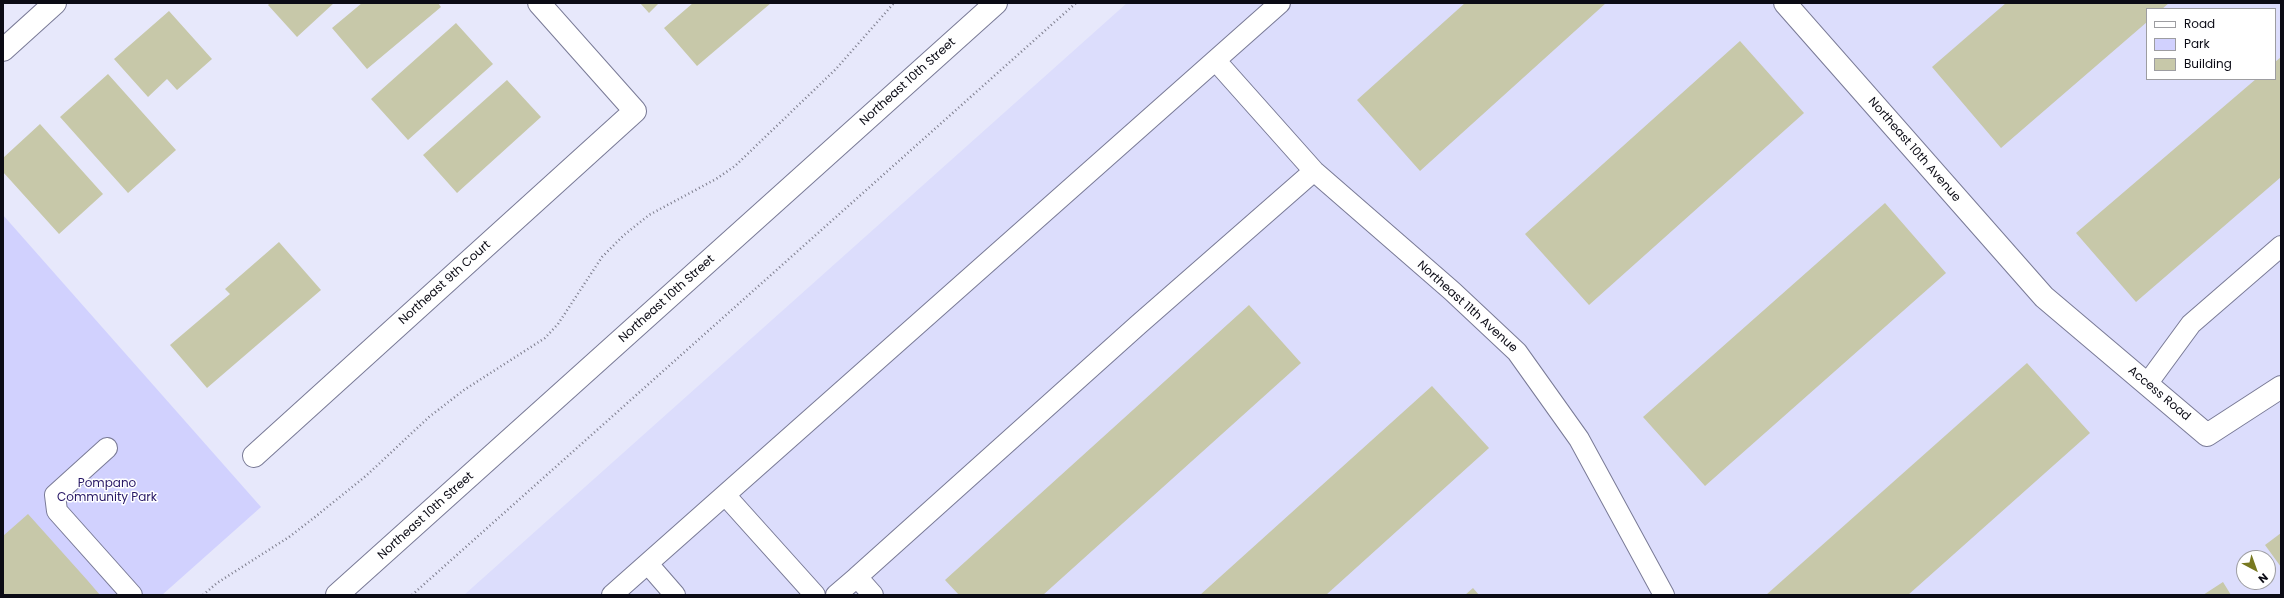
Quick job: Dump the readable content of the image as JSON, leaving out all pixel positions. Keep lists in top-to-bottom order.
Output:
{
  "streets": {
    "street": [
      "Northeast 10th Street",
      "Northeast 10th Avenue",
      "Northeast 9th Court",
      "Access Road"
    ],
    "lane": ["Northeast 11th Avenue"]
  },
  "crossings": [
    ["Northeast 10th Avenue", "Access Road"]
  ],
  "parks": ["Pompano Community Park"],
  "legend": ["Road", "Park", "Building"],
  "north": "bottom right"
}
